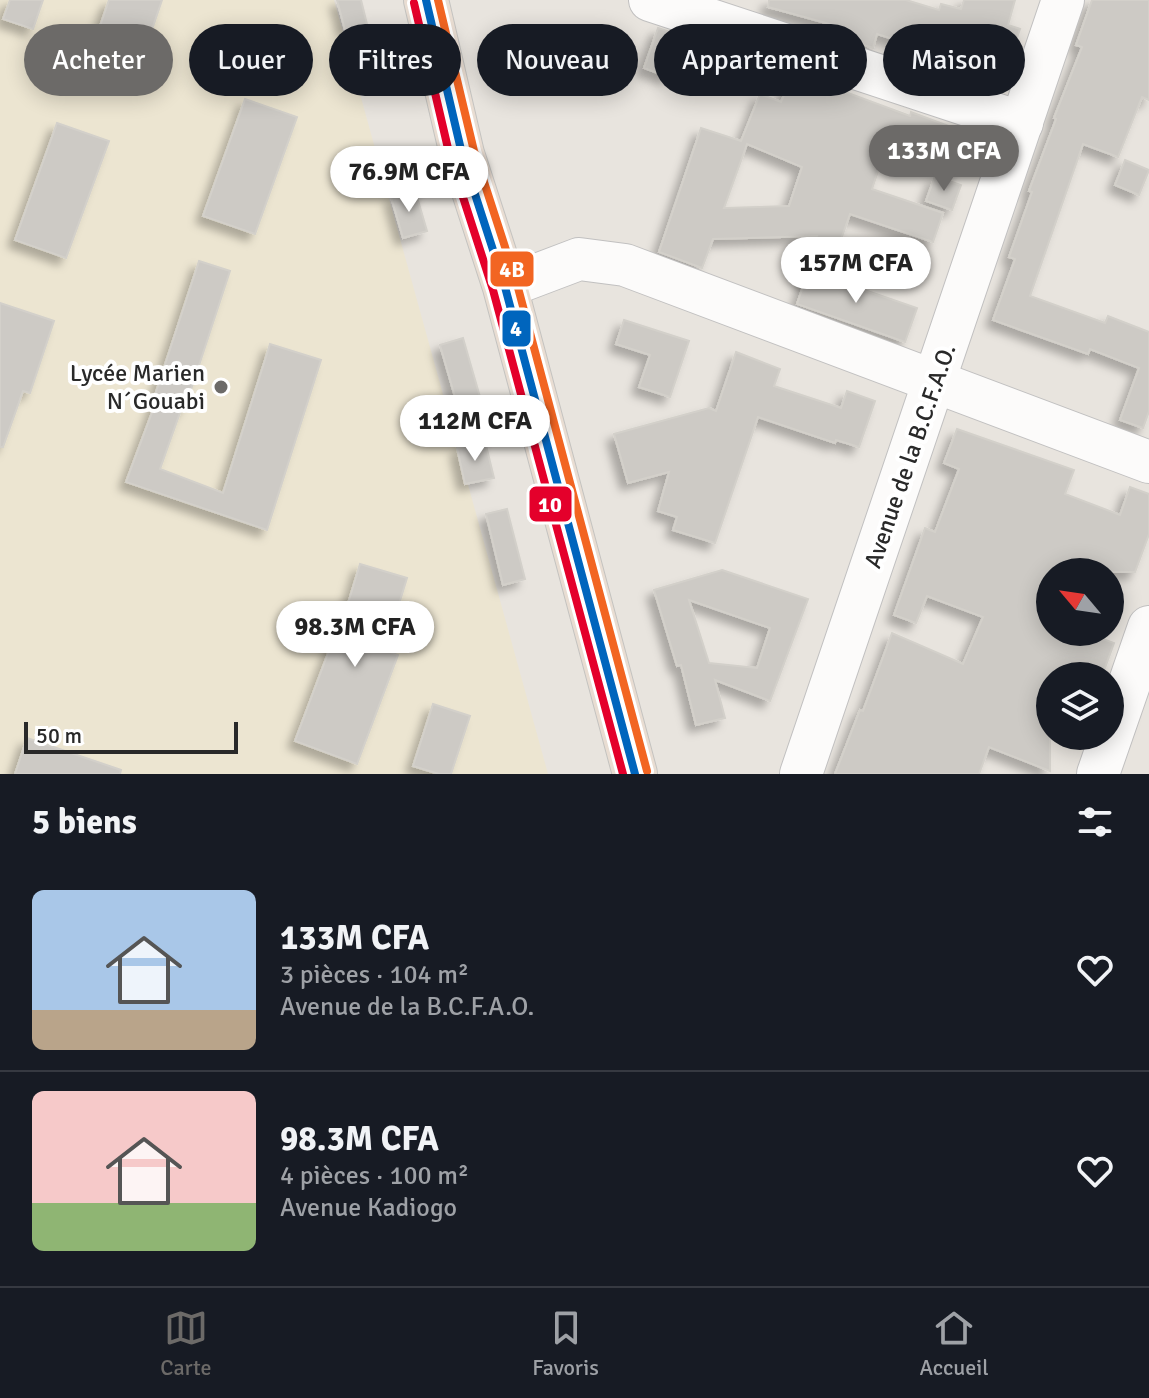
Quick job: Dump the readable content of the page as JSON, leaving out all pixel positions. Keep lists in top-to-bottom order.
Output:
{
  "streets": {
    "street": ["Avenue de la B.C.F.A.O."]
  },
  "places": ["Lycée Marien N´Gouabi"],
  "lines": ["transit line 4", "transit line 4B", "transit line 10"],
  "scale_bar": "50 m",
  "north": "top left",
  "page": {
    "chip": [
      "Acheter",
      "Louer",
      "Filtres",
      "Nouveau",
      "Appartement",
      "Maison"
    ],
    "price": [
      "133M CFA",
      "76.9M CFA",
      "157M CFA",
      "112M CFA",
      "98.3M CFA"
    ],
    "scale": "50 m",
    "heading": "5 biens",
    "list": [
      {
        "name": "133M CFA",
        "note": "3 pièces · 104 m² · Avenue de la B.C.F.A.O."
      },
      {
        "name": "98.3M CFA",
        "note": "4 pièces · 100 m² · Avenue Kadiogo"
      }
    ],
    "tabs": ["Carte", "Favoris", "Accueil"]
  }
}
